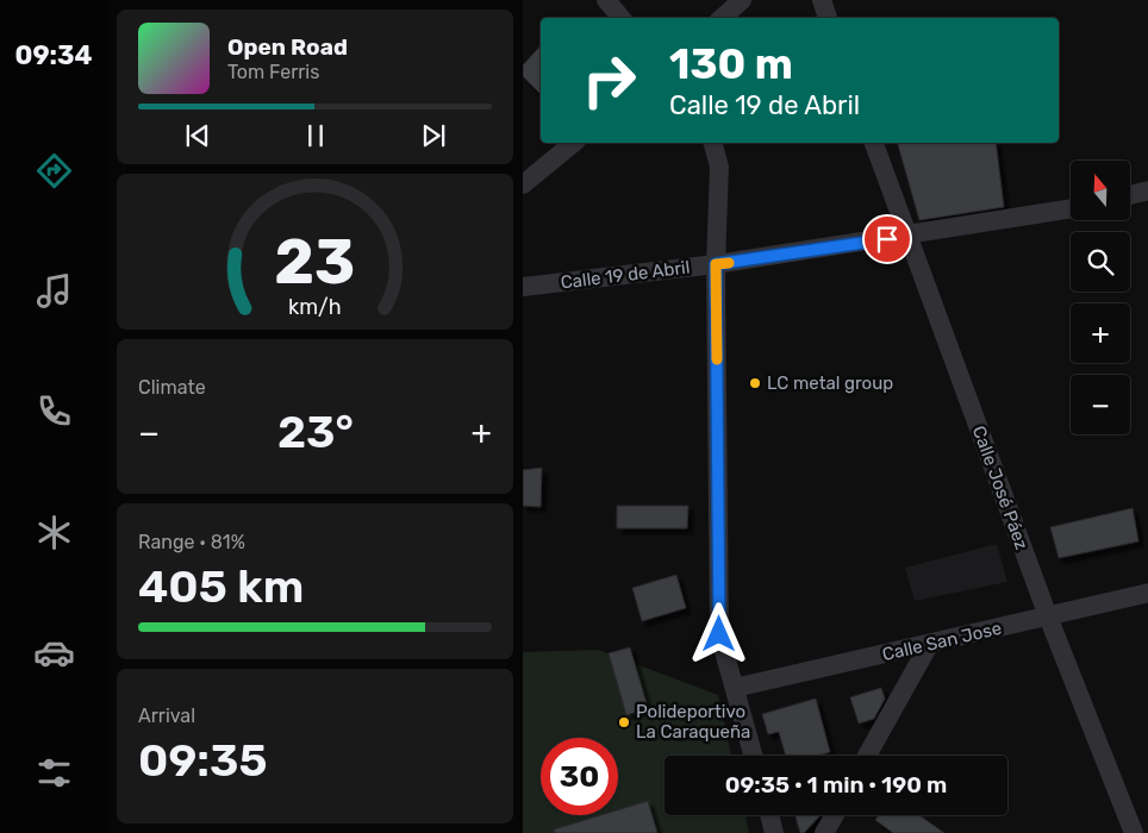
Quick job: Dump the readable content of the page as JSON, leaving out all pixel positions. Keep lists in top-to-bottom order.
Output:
{
  "streets": {
    "street": ["Calle 19 de Abril", "Calle José Páez", "Calle San Jose"]
  },
  "crossings": [
    ["Calle 19 de Abril", "Calle José Páez"],
    ["Calle José Páez", "Calle San Jose"]
  ],
  "places": ["LC metal group", "Polideportivo La Caraqueña"],
  "north": "top",
  "page": {
    "tabs": "09:34",
    "turn": ["130 m", "Calle 19 de Abril"],
    "song": ["Open Road", "Tom Ferris"],
    "map_buttons": ["+", "−"],
    "tile": [
      "Climate",
      ["Range · 81%", "405 km"],
      ["Arrival", "09:35"]
    ],
    "heat": ["−", "23°", "+"],
    "limit": "30",
    "trip": "09:35 · 1 min · 190 m",
    "gauge": ["23", "km/h"]
  }
}
